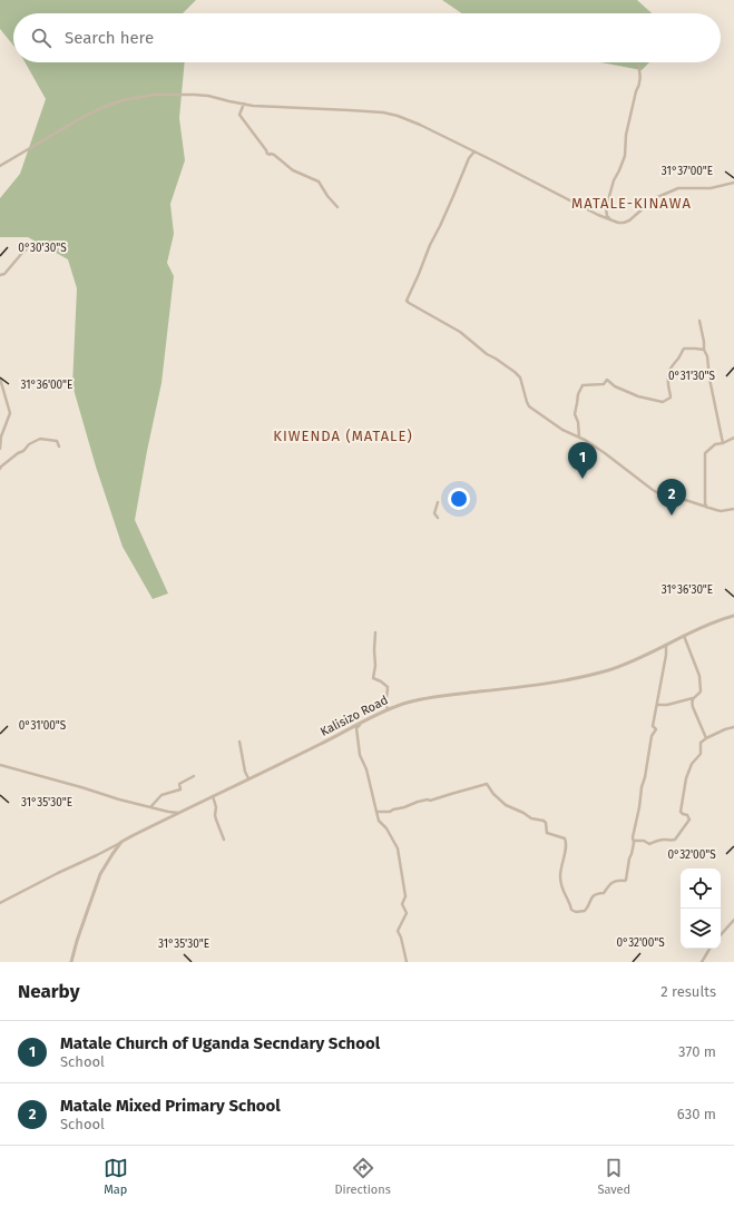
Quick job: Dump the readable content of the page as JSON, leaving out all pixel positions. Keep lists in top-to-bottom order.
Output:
{
  "streets": {
    "street": ["Kalisizo Road"]
  },
  "districts": ["MATALE-KINAWA", "KIWENDA (MATALE)"],
  "page": {
    "search": "Search here",
    "pins": ["1", "2"],
    "heading": ["Nearby", "2 results"],
    "list": [
      {
        "mark": "1",
        "name": "Matale Church of Uganda Secndary School",
        "note": "School",
        "value": "370 m"
      },
      {
        "mark": "2",
        "name": "Matale Mixed Primary School",
        "note": "School",
        "value": "630 m"
      }
    ],
    "nav": ["Map", "Directions", "Saved"]
  },
  "coordinates": [
    "31°37'00\"E",
    "0°30'30\"S",
    "0°31'30\"S",
    "31°36'00\"E",
    "31°36'30\"E",
    "0°31'00\"S",
    "31°35'30\"E",
    "0°32'00\"S"
  ]
}
